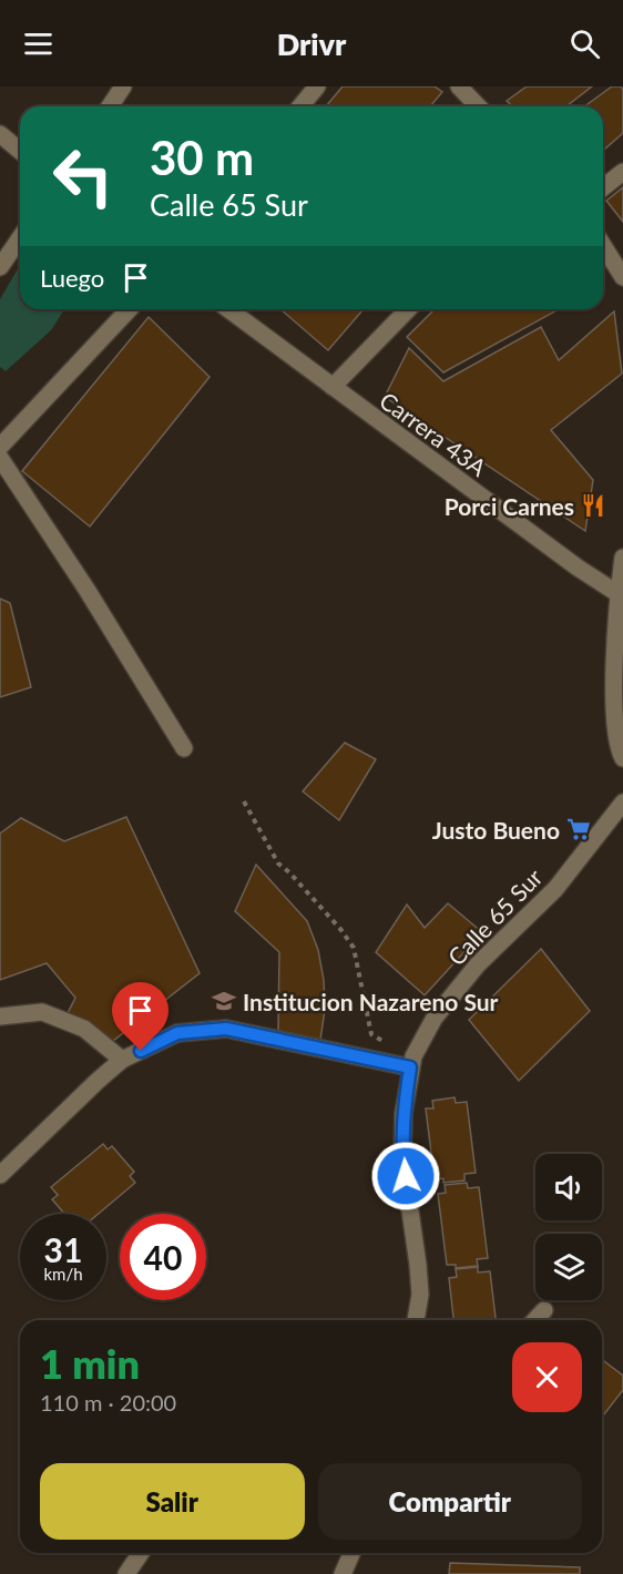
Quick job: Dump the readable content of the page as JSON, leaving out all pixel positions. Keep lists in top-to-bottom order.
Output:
{
  "streets": {
    "street": ["Carrera 43A", "Calle 65 Sur"]
  },
  "places": {
    "restaurant": ["Porci Carnes"],
    "supermarket": ["Justo Bueno"],
    "school or university": ["Institucion Nazareno Sur"]
  },
  "page": {
    "header": "Drivr",
    "turn": ["30 m", "Calle 65 Sur"],
    "then": "Luego",
    "speed": "31 km/h",
    "limit": "40",
    "heading": ["1 min", "110 m · 20:00"],
    "buttons": ["Salir", "Compartir"]
  }
}
